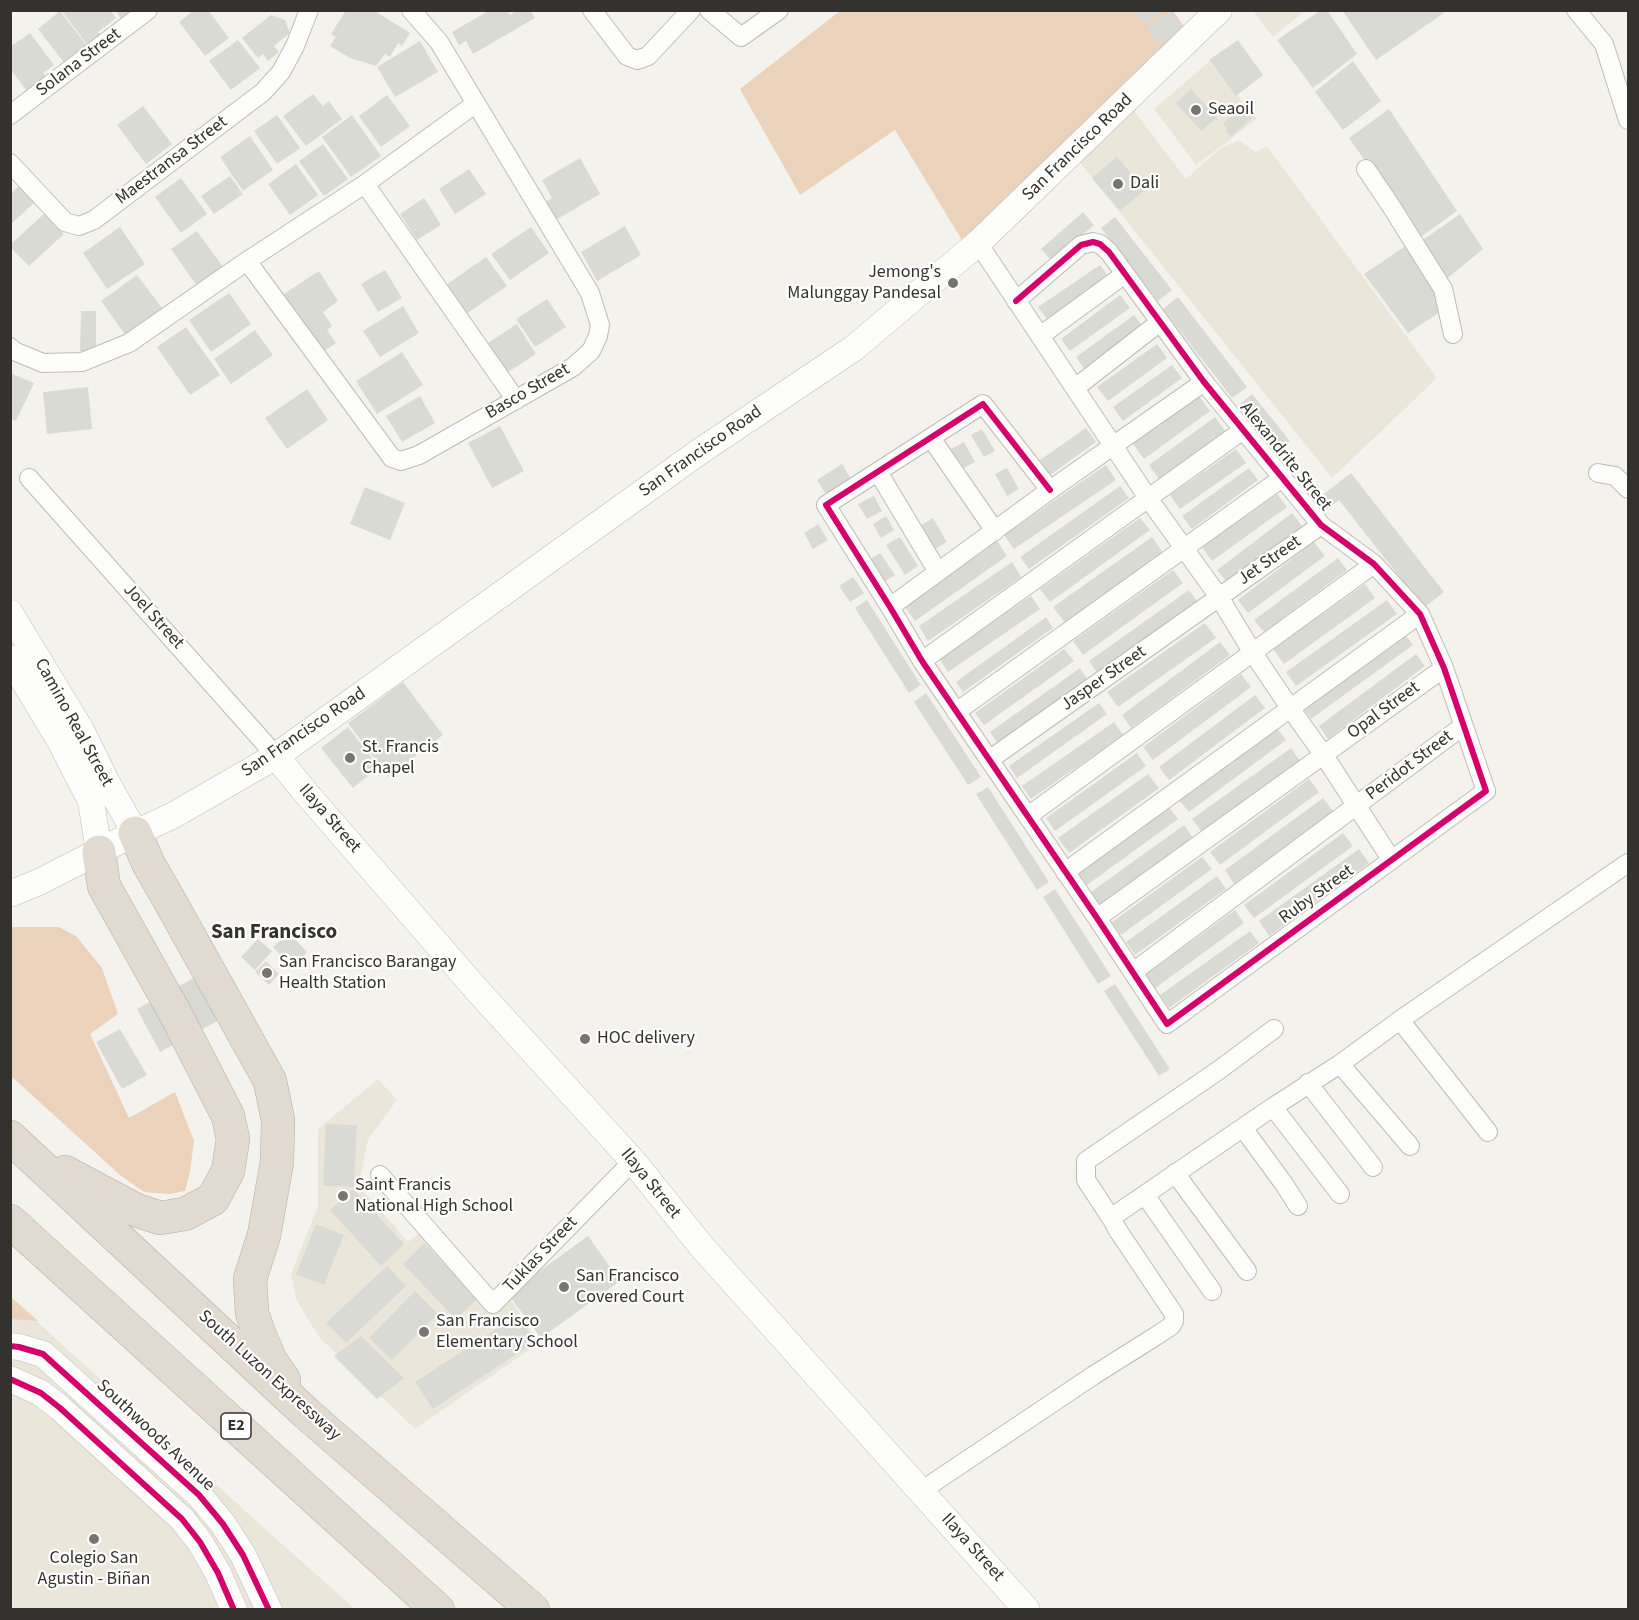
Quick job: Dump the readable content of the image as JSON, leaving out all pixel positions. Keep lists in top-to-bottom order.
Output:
{
  "streets": {
    "highway": ["South Luzon Expressway", "E2"],
    "street": [
      "Solana Street",
      "San Francisco Road",
      "Maestransa Street",
      "Basco Street",
      "Alexandrite Street",
      "Jet Street",
      "Joel Street",
      "Jasper Street",
      "Opal Street",
      "Camino Real Street",
      "Peridot Street",
      "Ilaya Street",
      "Ruby Street",
      "Tuklas Street",
      "Southwoods Avenue"
    ]
  },
  "crossings": [
    ["San Francisco Road", "Joel Street"],
    ["San Francisco Road", "Camino Real Street"],
    ["San Francisco Road", "Ilaya Street"],
    ["Alexandrite Street", "Jet Street"],
    ["Alexandrite Street", "Opal Street"],
    ["Alexandrite Street", "Peridot Street"],
    ["Alexandrite Street", "Ruby Street"],
    ["Jet Street", "Jasper Street"],
    ["Joel Street", "Ilaya Street"],
    ["Peridot Street", "Ruby Street"],
    ["Ilaya Street", "Tuklas Street"]
  ],
  "districts": ["San Francisco"],
  "places": [
    "Seaoil",
    "Dali",
    "Jemong's Malunggay Pandesal",
    "St. Francis Chapel",
    "San Francisco Barangay Health Station",
    "HOC delivery",
    "Saint Francis National High School",
    "San Francisco Covered Court",
    "San Francisco Elementary School",
    "Colegio San Agustin - Biñan"
  ]
}
